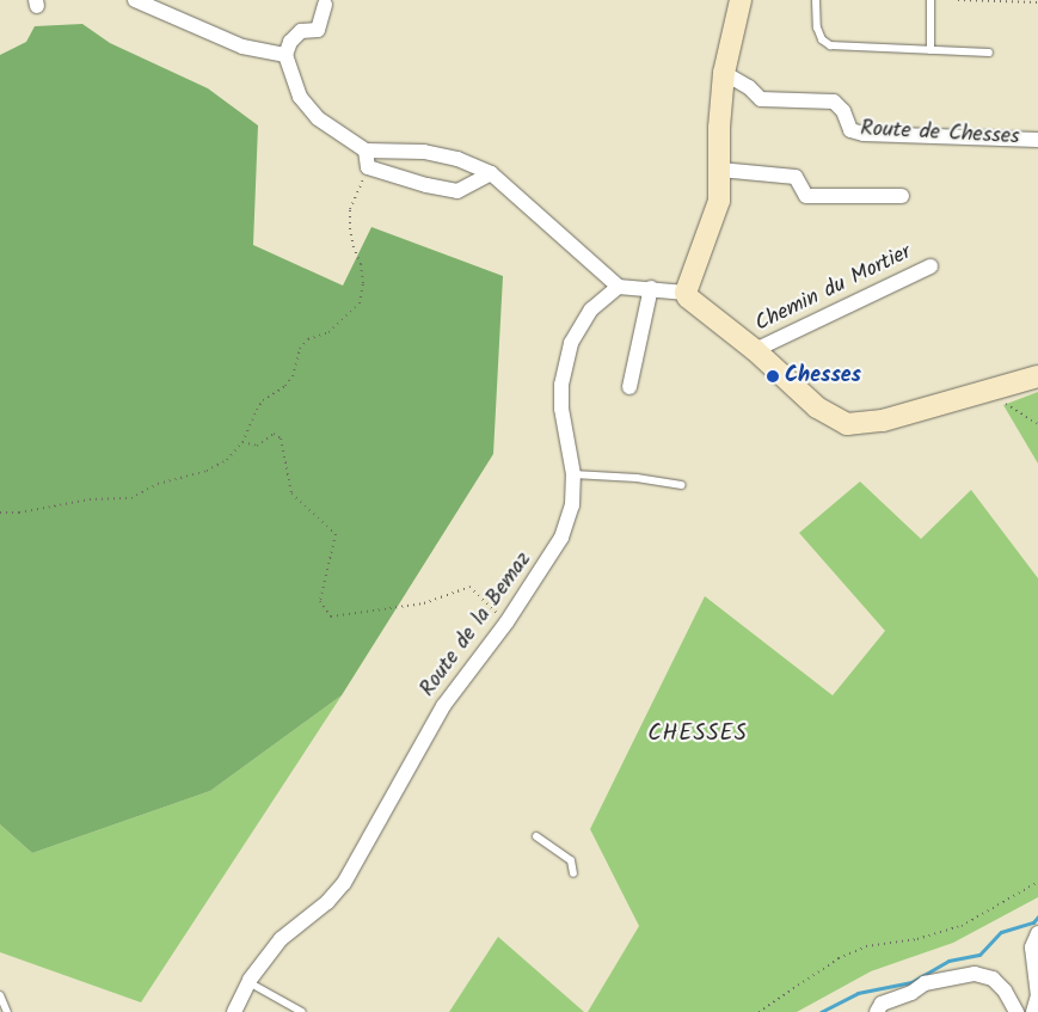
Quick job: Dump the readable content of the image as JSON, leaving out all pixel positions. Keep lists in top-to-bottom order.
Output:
{
  "streets": {
    "street": ["Route de Chesses", "Chemin du Mortier", "Route de la Bemaz"]
  },
  "districts": ["CHESSES"],
  "places": ["Chesses"]
}
